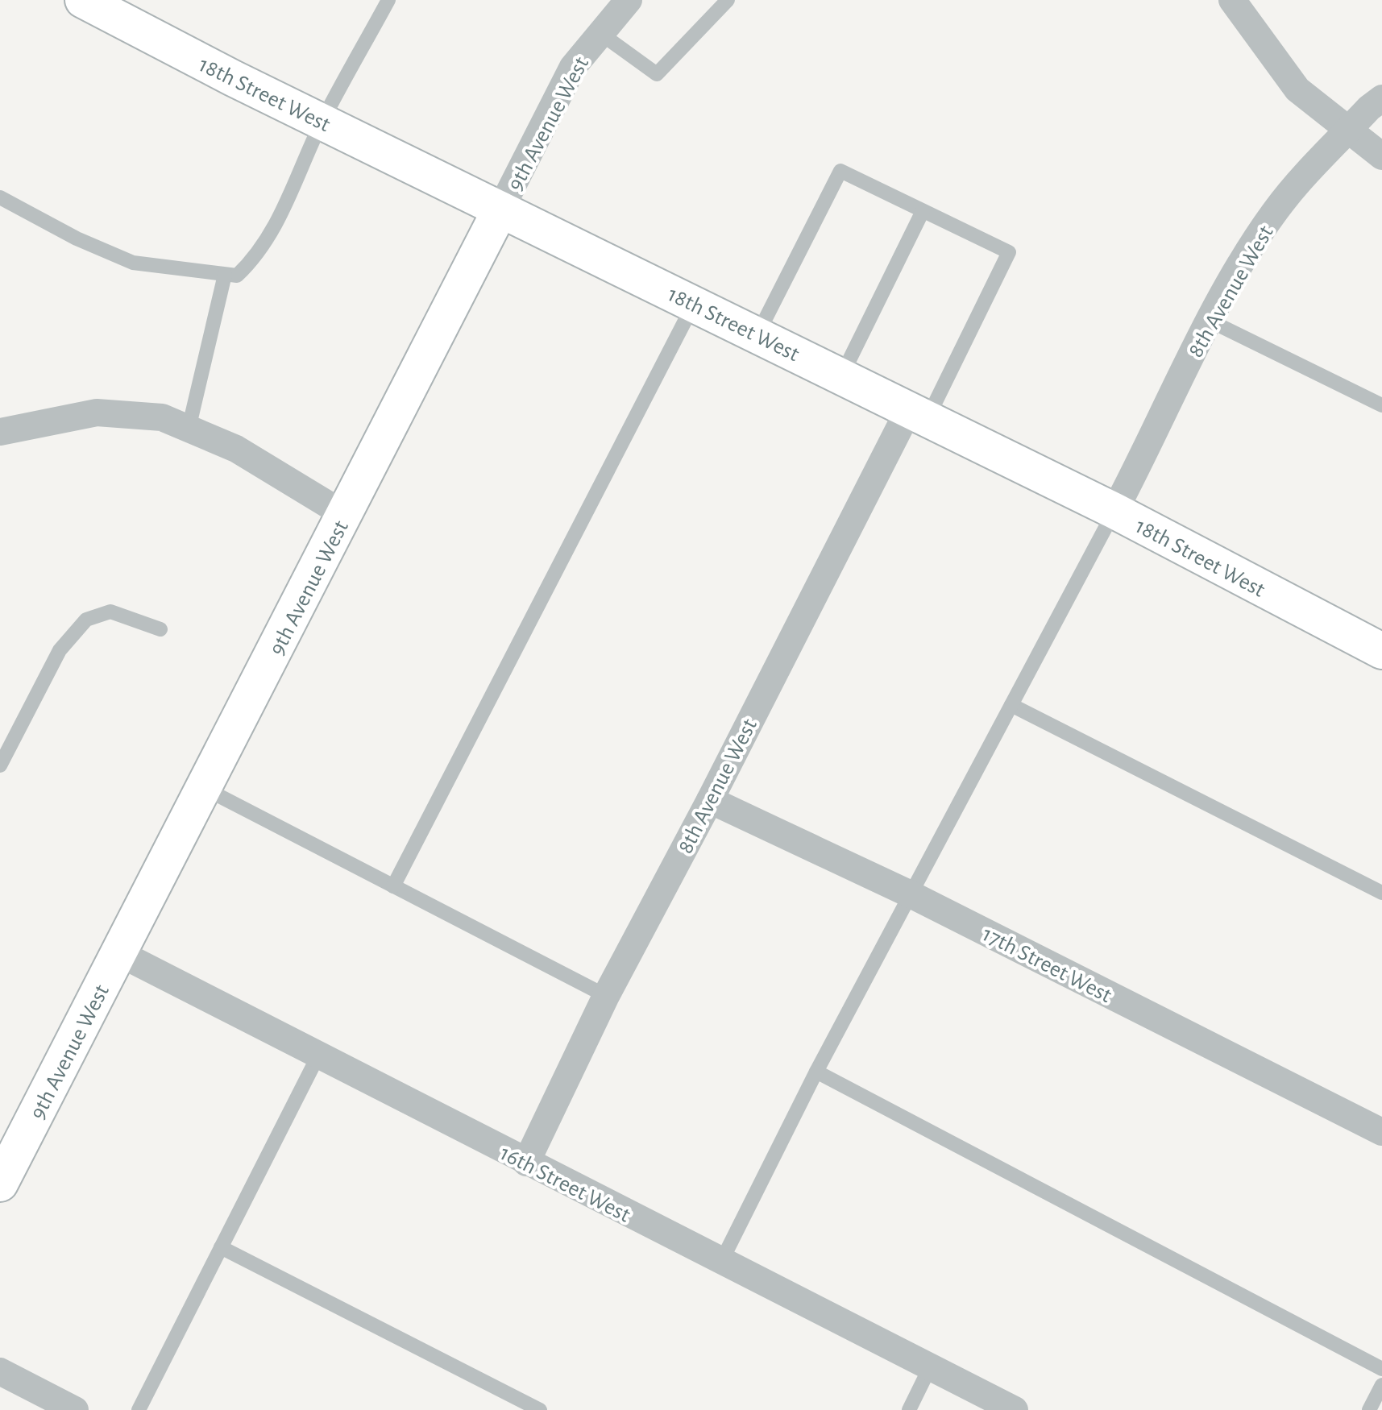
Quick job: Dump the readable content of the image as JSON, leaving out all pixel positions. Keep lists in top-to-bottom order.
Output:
{
  "streets": {
    "street": [
      "18th Street West",
      "9th Avenue West",
      "8th Avenue West",
      "17th Street West",
      "16th Street West"
    ]
  },
  "crossings": [
    ["18th Street West", "9th Avenue West"],
    ["18th Street West", "8th Avenue West"],
    ["9th Avenue West", "16th Street West"],
    ["8th Avenue West", "17th Street West"],
    ["8th Avenue West", "16th Street West"]
  ]
}
